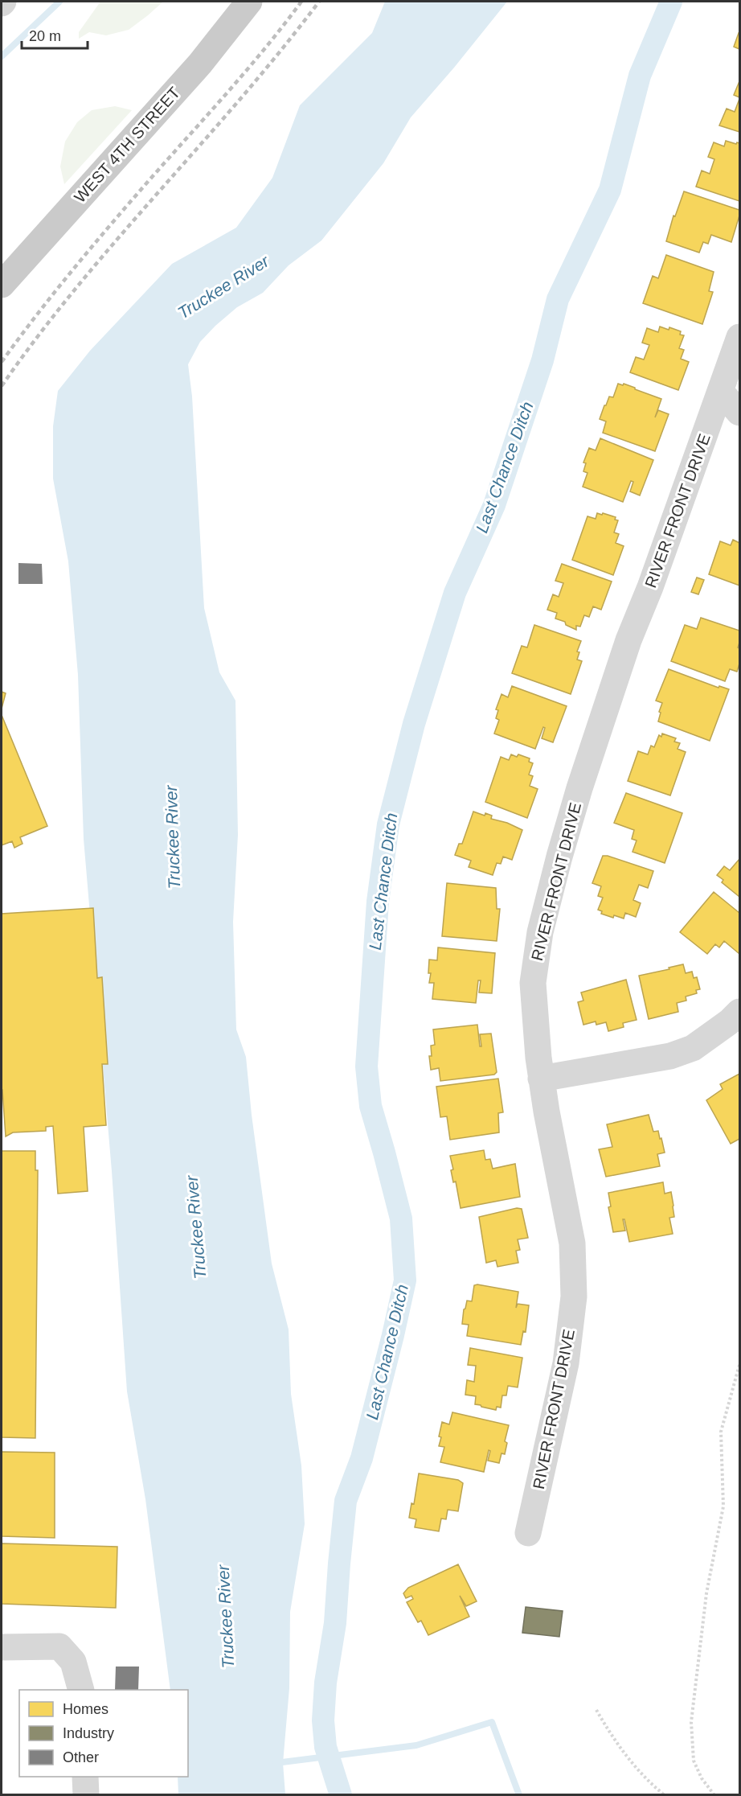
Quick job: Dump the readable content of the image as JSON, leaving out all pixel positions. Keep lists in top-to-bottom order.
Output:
{
  "streets": {
    "main road": ["WEST 4TH STREET"],
    "street": ["RIVER FRONT DRIVE"]
  },
  "water": ["Truckee River", "Last Chance Ditch"],
  "legend": ["Homes", "Industry", "Other"],
  "scale_bar": "20 m"
}
